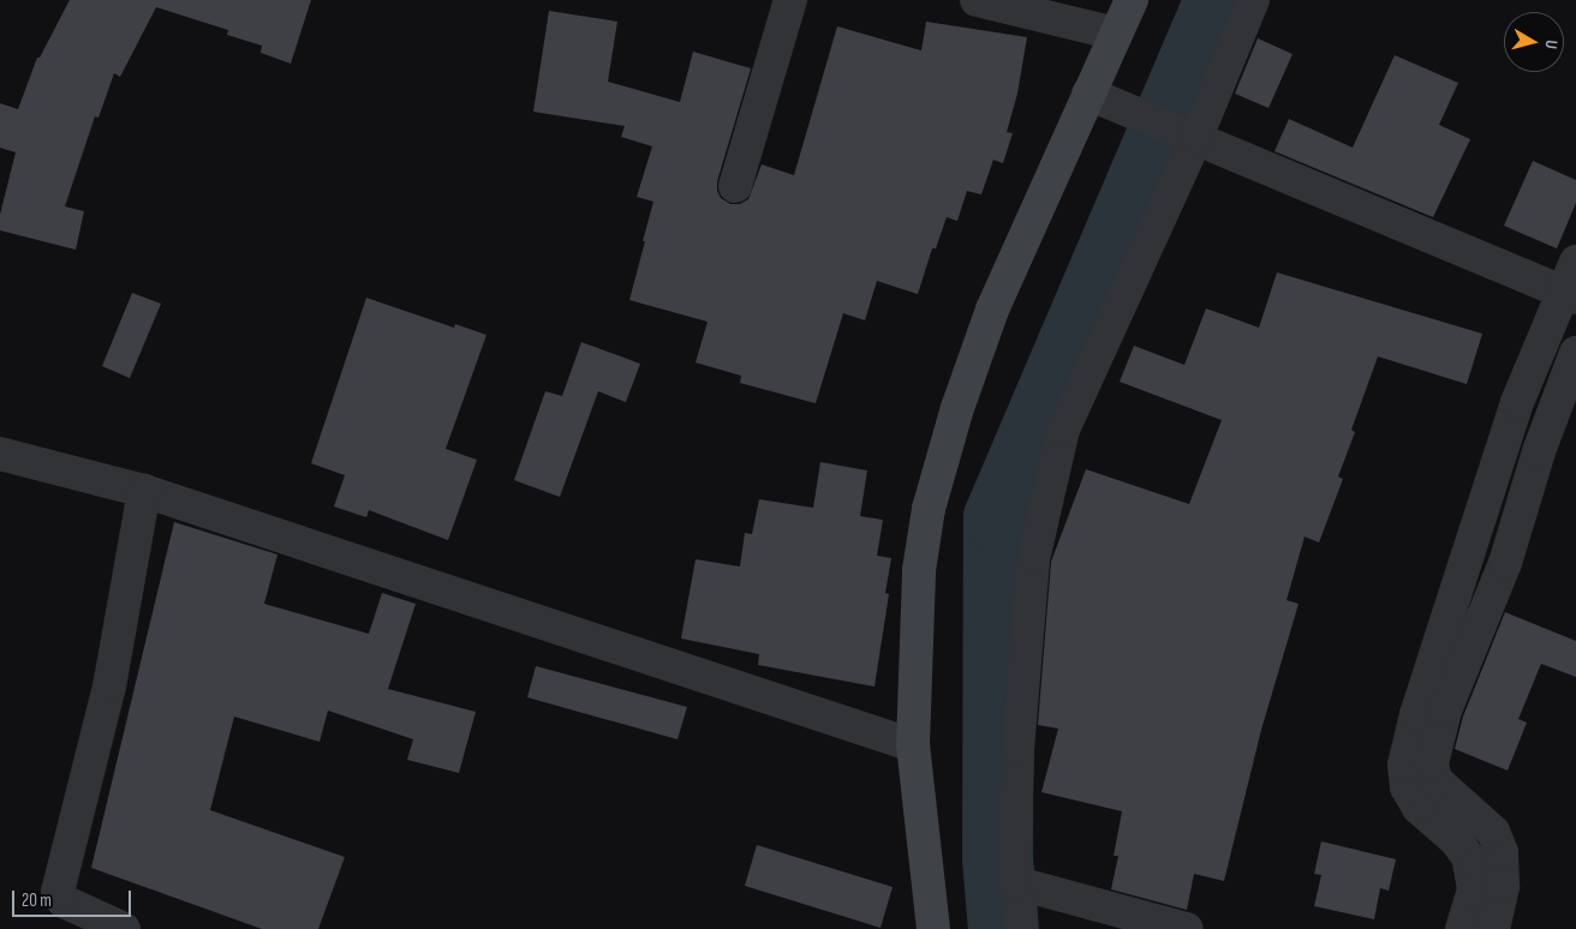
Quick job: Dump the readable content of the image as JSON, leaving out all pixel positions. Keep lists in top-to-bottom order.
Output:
{
  "scale_bar": "20 m",
  "north": "right"
}
